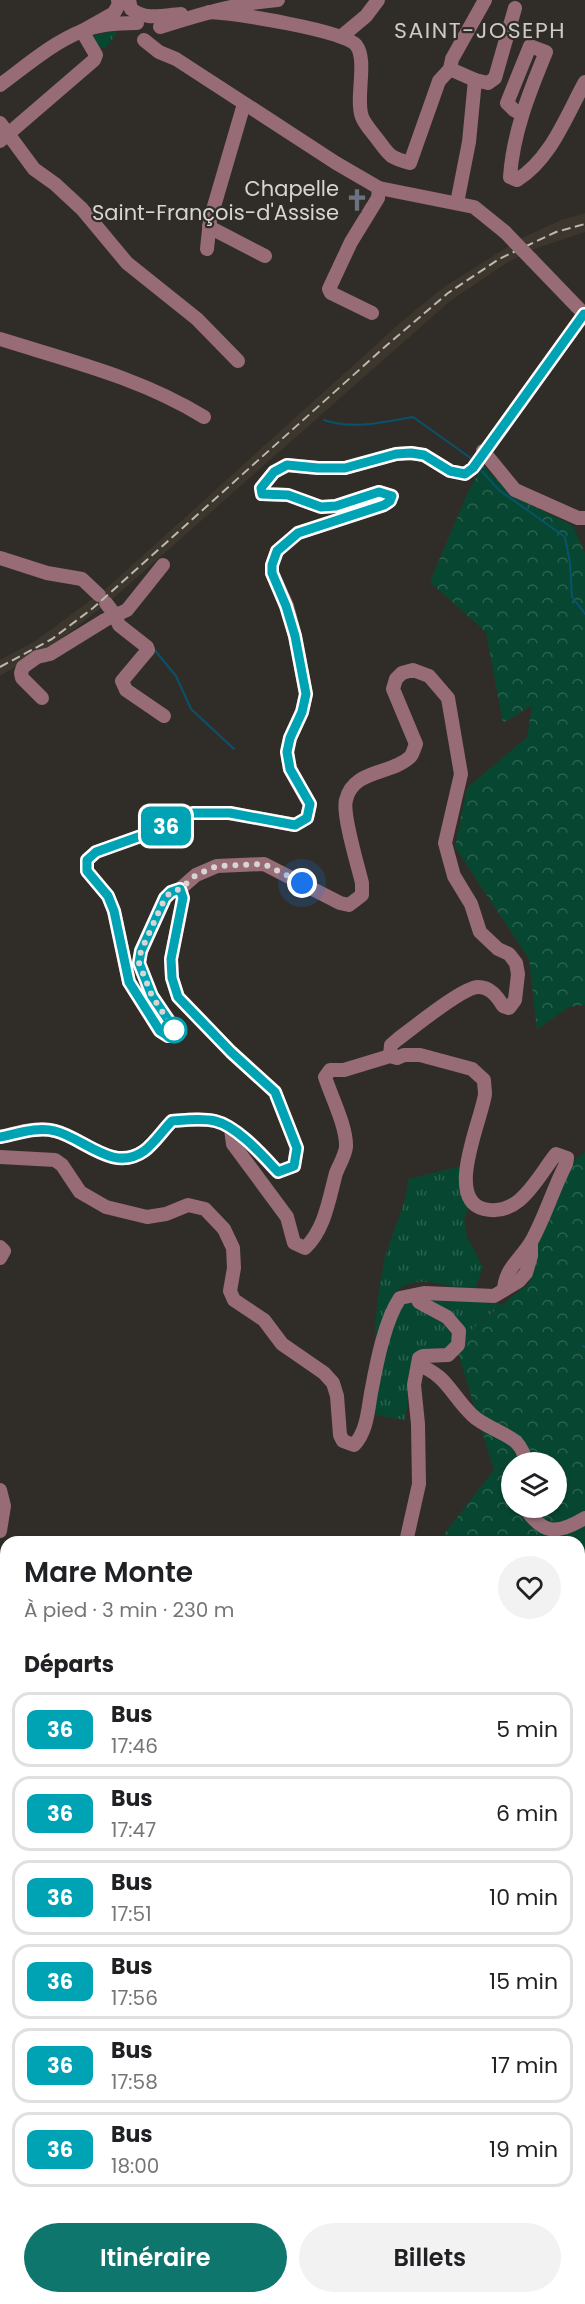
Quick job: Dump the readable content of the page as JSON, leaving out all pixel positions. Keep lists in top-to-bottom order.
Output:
{
  "districts": ["SAINT-JOSEPH"],
  "places": {
    "church": ["Chapelle Saint-François-d'Assise"]
  },
  "lines": ["bus line 36"],
  "page": {
    "on_map": "36",
    "heading": [
      ["Mare Monte", "À pied · 3 min · 230 m"],
      "Départs"
    ],
    "list": [
      {
        "mark": "36",
        "name": "Bus",
        "note": "17:46",
        "value": "5 min"
      },
      {
        "mark": "36",
        "name": "Bus",
        "note": "17:47",
        "value": "6 min"
      },
      {
        "mark": "36",
        "name": "Bus",
        "note": "17:51",
        "value": "10 min"
      },
      {
        "mark": "36",
        "name": "Bus",
        "note": "17:56",
        "value": "15 min"
      },
      {
        "mark": "36",
        "name": "Bus",
        "note": "17:58",
        "value": "17 min"
      },
      {
        "mark": "36",
        "name": "Bus",
        "note": "18:00",
        "value": "19 min"
      }
    ],
    "buttons": ["Itinéraire", "Billets"]
  }
}
